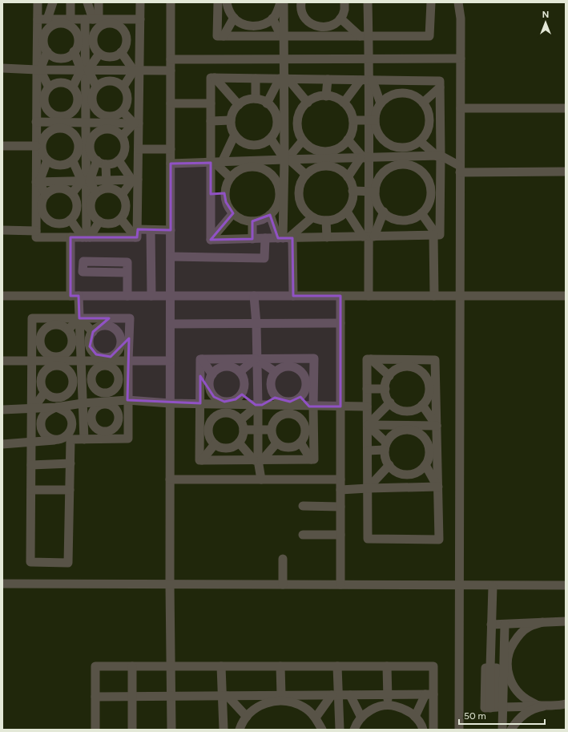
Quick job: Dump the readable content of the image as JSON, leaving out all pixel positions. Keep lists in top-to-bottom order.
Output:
{
  "scale_bar": "50 m",
  "north": "top"
}
